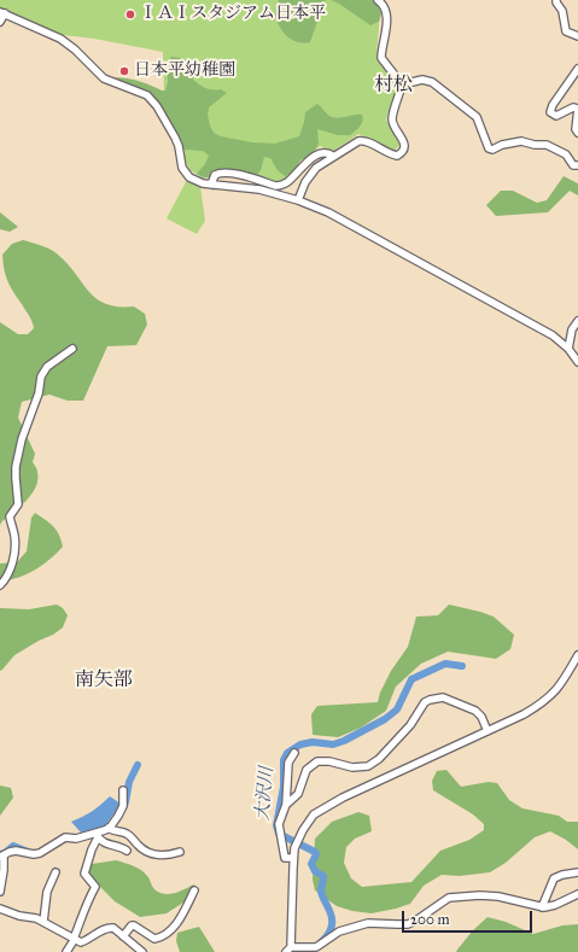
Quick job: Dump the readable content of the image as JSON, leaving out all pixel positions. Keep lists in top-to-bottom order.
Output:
{
  "districts": ["村松", "南矢部"],
  "water": ["大沢川"],
  "places": ["ＩＡＩスタジアム日本平", "日本平幼稚園"],
  "scale_bar": "200 m"
}
